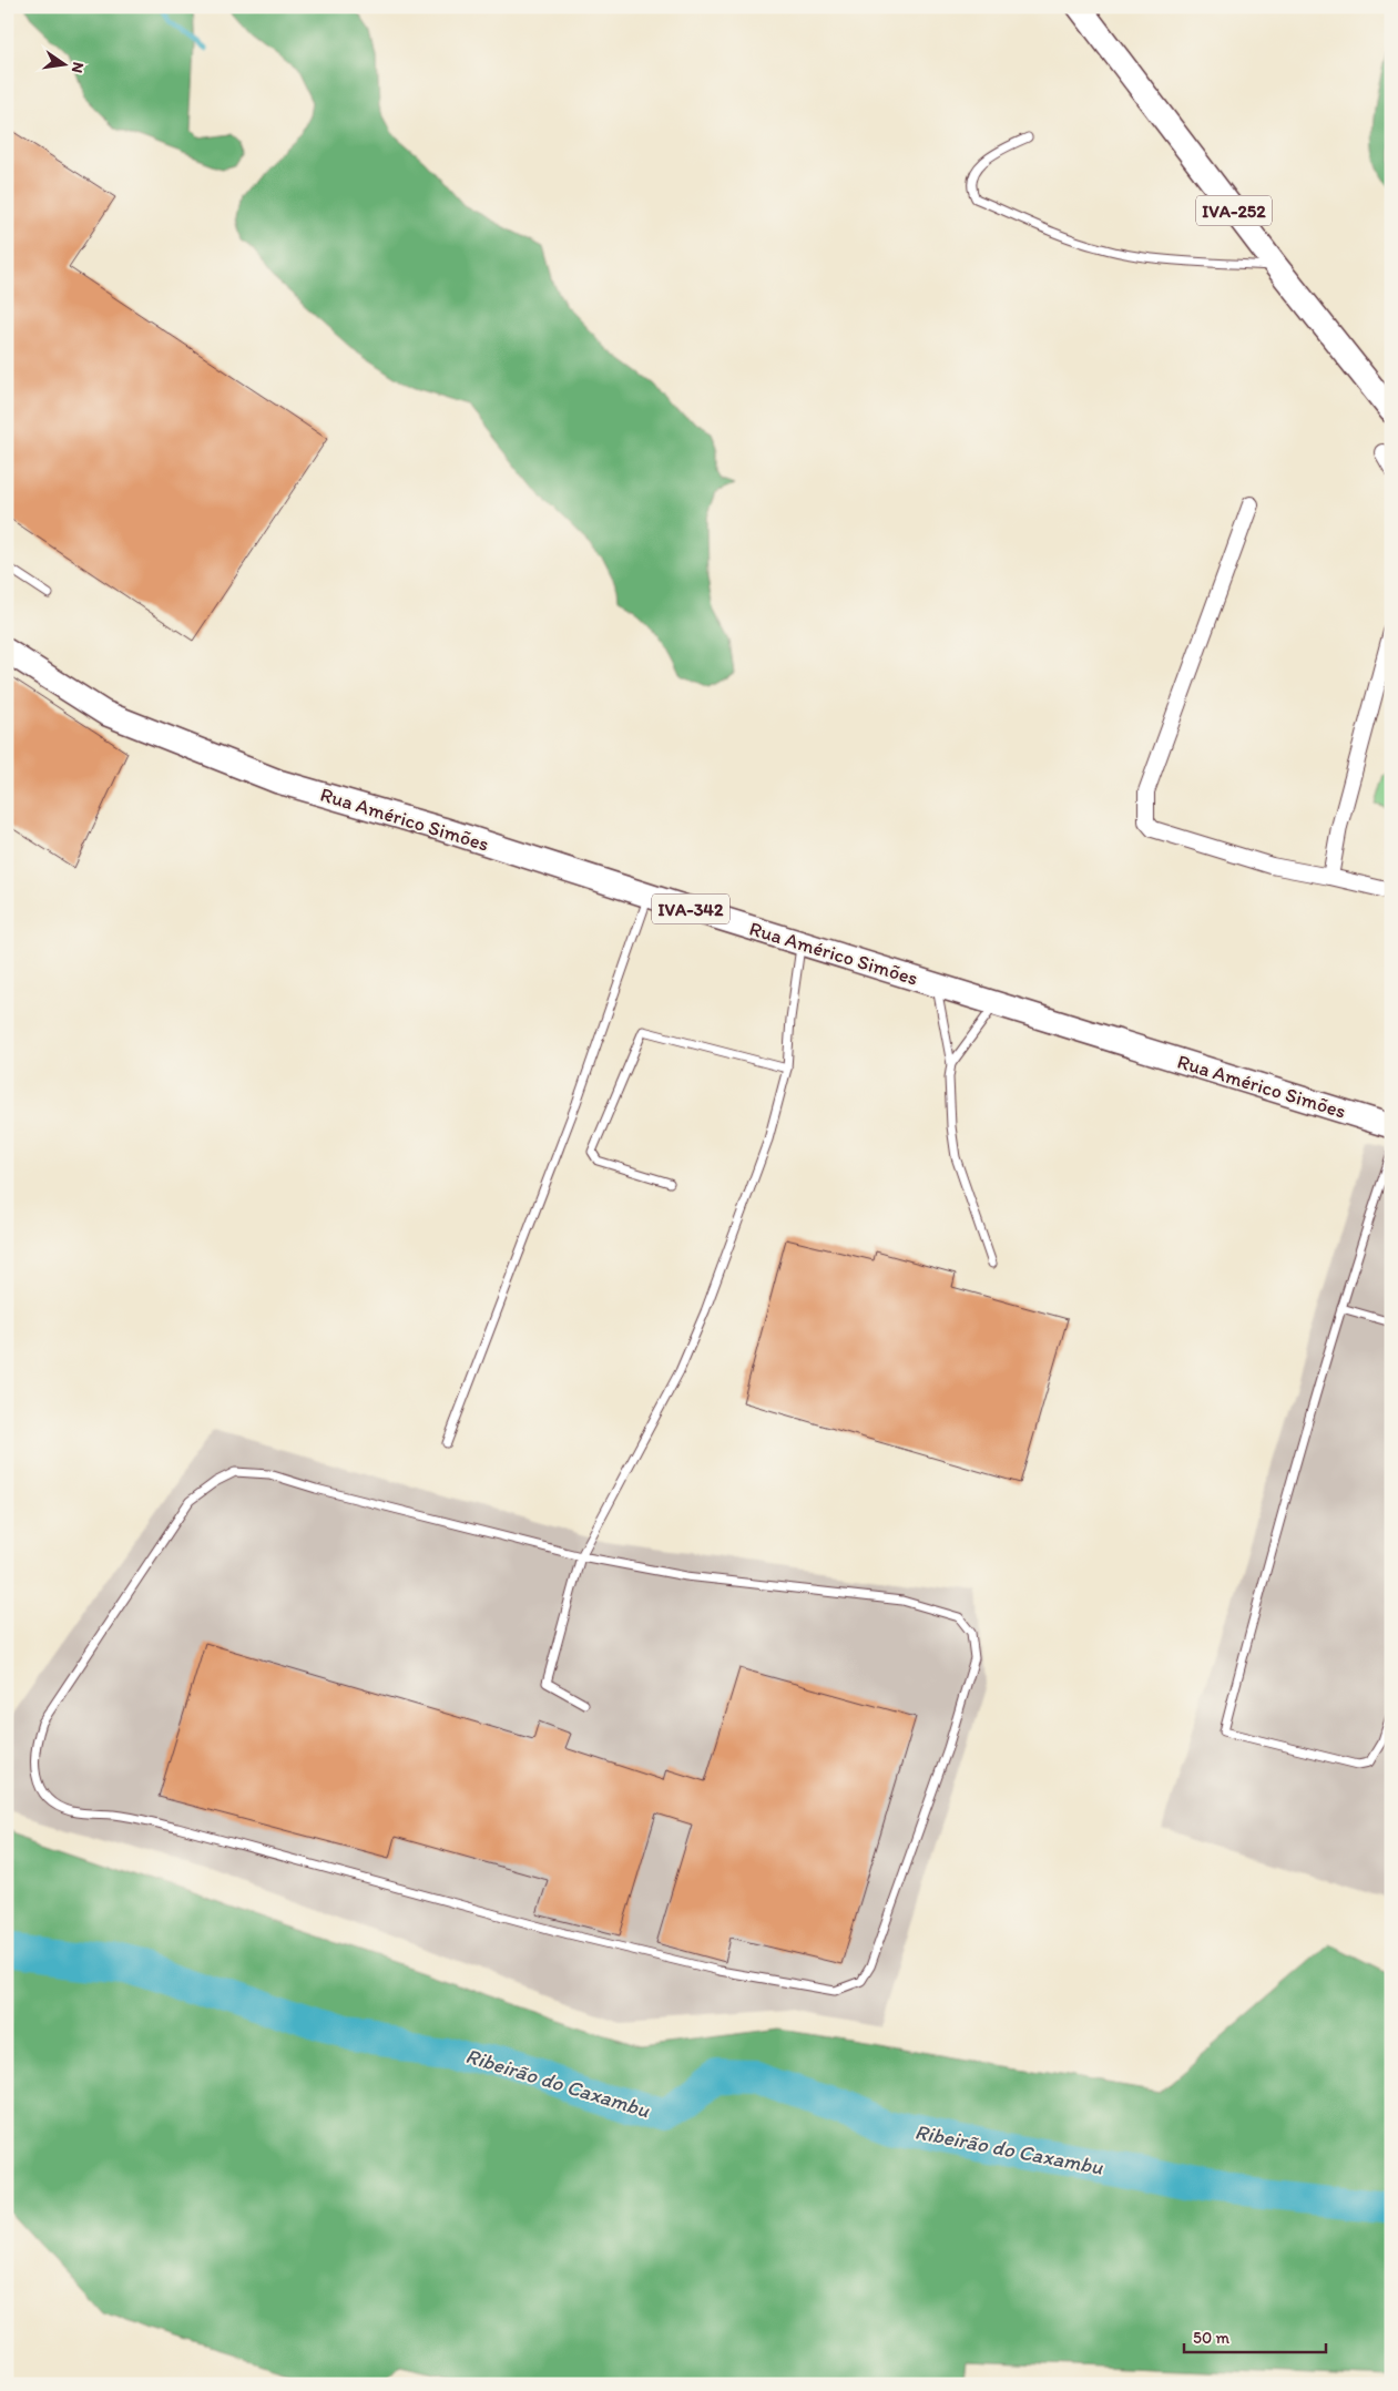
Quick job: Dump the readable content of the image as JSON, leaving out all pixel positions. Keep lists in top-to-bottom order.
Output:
{
  "streets": {
    "main road": ["IVA-252", "Rua Américo Simões", "IVA-342"]
  },
  "water": ["Ribeirão do Caxambu"],
  "scale_bar": "50 m",
  "north": "right"
}
